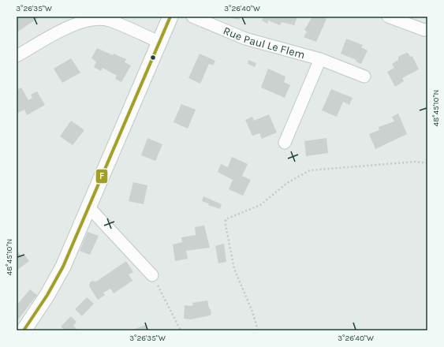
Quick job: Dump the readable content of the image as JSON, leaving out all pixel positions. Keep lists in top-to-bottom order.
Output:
{
  "streets": {
    "street": ["Rue Paul Le Flem"]
  },
  "lines": ["transit line F"],
  "coordinates": ["3°26'35\"W", "3°26'40\"W", "48°45'10\"N"]
}
